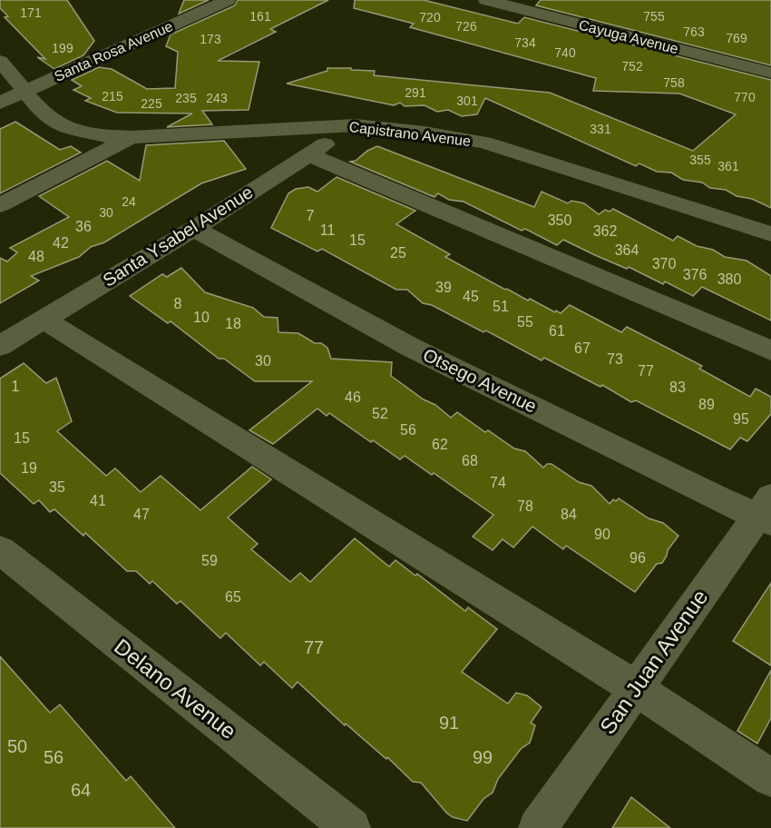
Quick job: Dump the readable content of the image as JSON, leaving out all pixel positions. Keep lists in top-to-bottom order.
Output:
{
  "streets": {
    "street": [
      "Cayuga Avenue",
      "Santa Rosa Avenue",
      "Capistrano Avenue",
      "Santa Ysabel Avenue",
      "Otsego Avenue",
      "San Juan Avenue",
      "Delano Avenue"
    ]
  },
  "crossings": [
    ["Santa Rosa Avenue", "Capistrano Avenue"],
    ["Capistrano Avenue", "Santa Ysabel Avenue"],
    ["Santa Ysabel Avenue", "Otsego Avenue"],
    ["Otsego Avenue", "San Juan Avenue"]
  ],
  "house_numbers": [
    "171",
    "161",
    "755",
    "720",
    "726",
    "763",
    "769",
    "173",
    "734",
    "199",
    "740",
    "752",
    "758",
    "291",
    "215",
    "770",
    "235",
    "243",
    "301",
    "225",
    "331",
    "355",
    "361",
    "24",
    "30",
    "7",
    "350",
    "36",
    "11",
    "362",
    "15",
    "42",
    "364",
    "25",
    "48",
    "370",
    "376",
    "380",
    "39",
    "45",
    "8",
    "51",
    "10",
    "55",
    "18",
    "61",
    "67",
    "73",
    "30",
    "77",
    "1",
    "83",
    "46",
    "89",
    "52",
    "95",
    "56",
    "15",
    "62",
    "68",
    "19",
    "74",
    "35",
    "41",
    "78",
    "47",
    "84",
    "90",
    "96",
    "59",
    "65",
    "77",
    "91",
    "50",
    "56",
    "99",
    "64"
  ]
}
